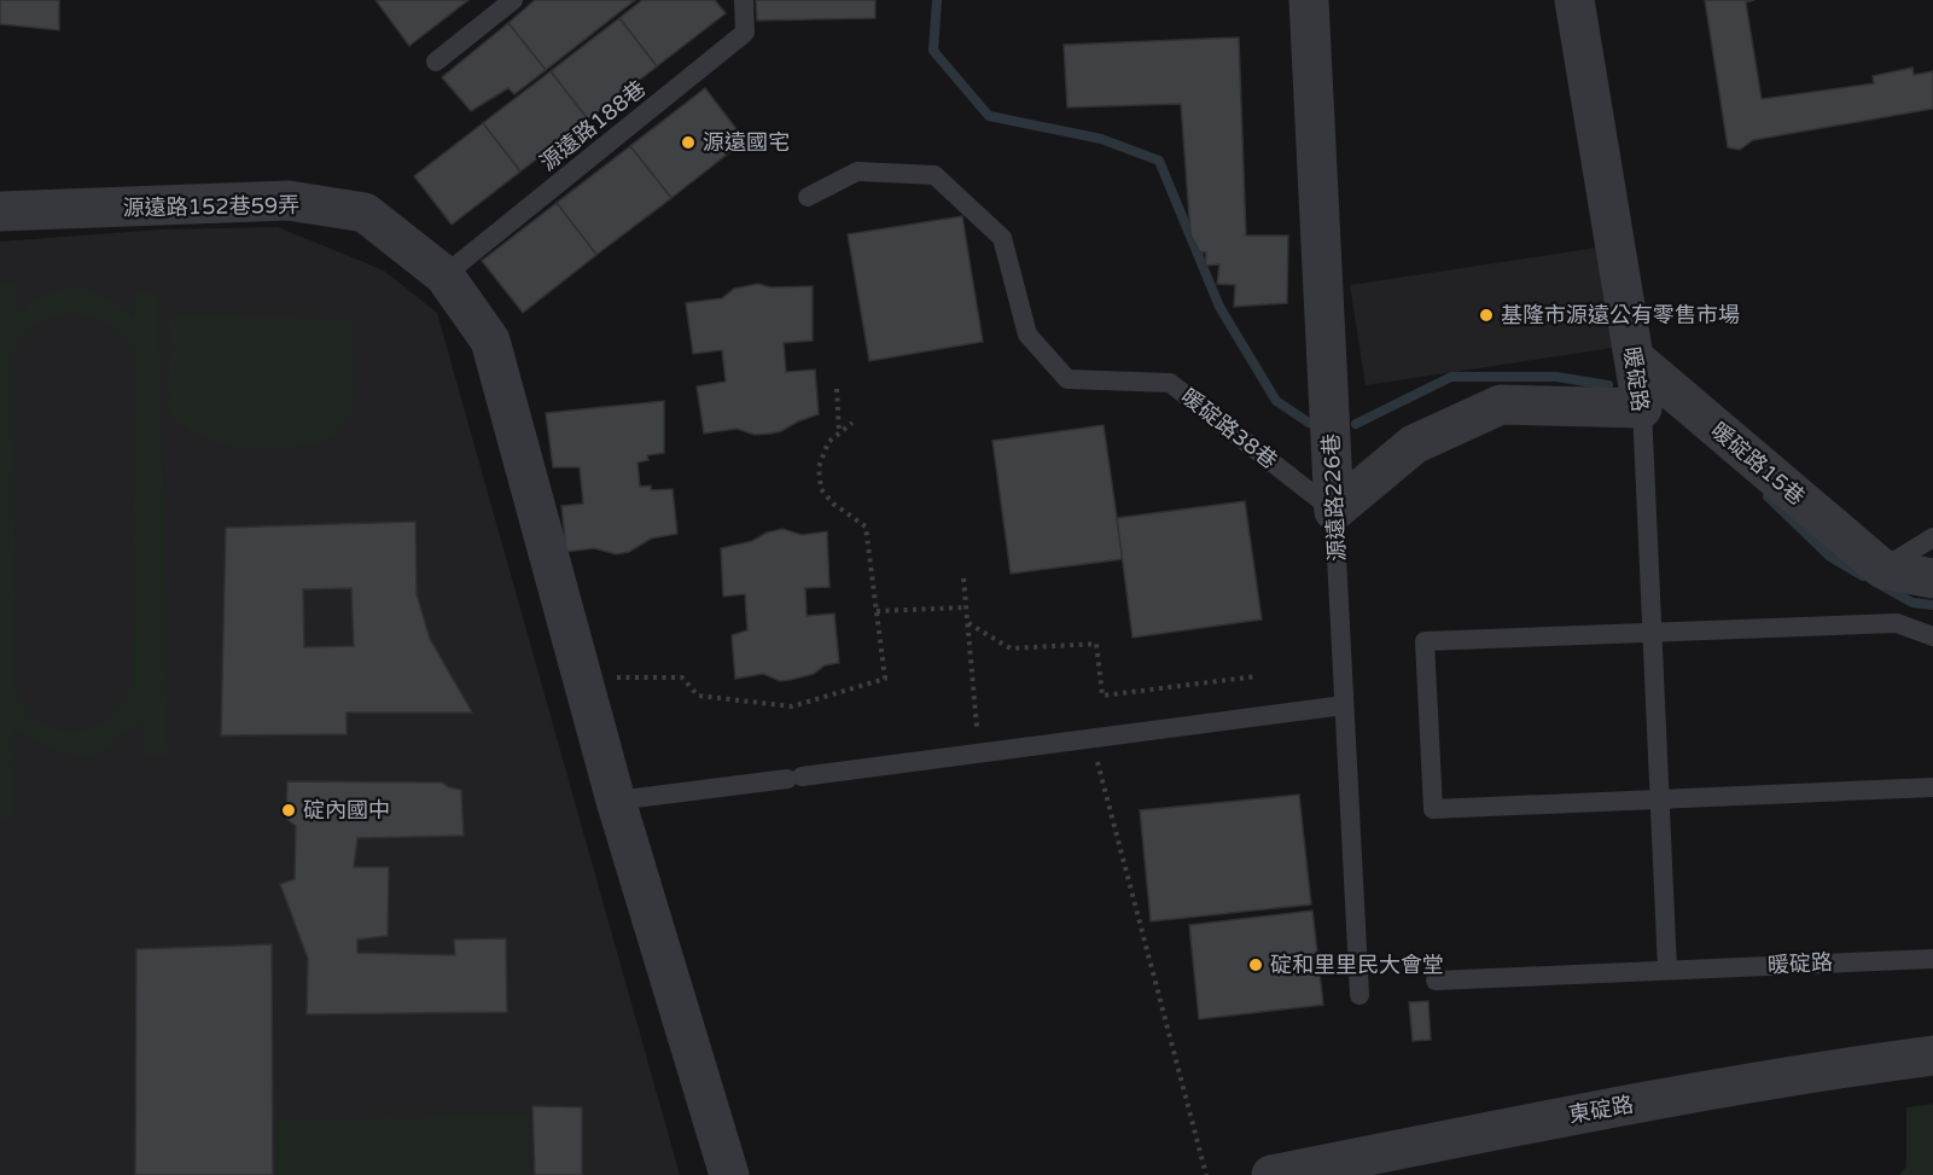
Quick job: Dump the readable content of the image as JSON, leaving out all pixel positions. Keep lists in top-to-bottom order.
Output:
{
  "streets": {
    "street": [
      "源遠路152巷59弄",
      "暖碇路",
      "暖碇路15巷",
      "源遠路226巷",
      "東碇路"
    ],
    "lane": ["源遠路188巷", "暖碇路38巷"]
  },
  "crossings": [
    ["源遠路188巷", "源遠路152巷59弄"],
    ["暖碇路", "暖碇路15巷"],
    ["暖碇路38巷", "源遠路226巷"]
  ],
  "places": [
    "源遠國宅",
    "基隆市源遠公有零售市場",
    "碇內國中",
    "碇和里里民大會堂"
  ]
}
